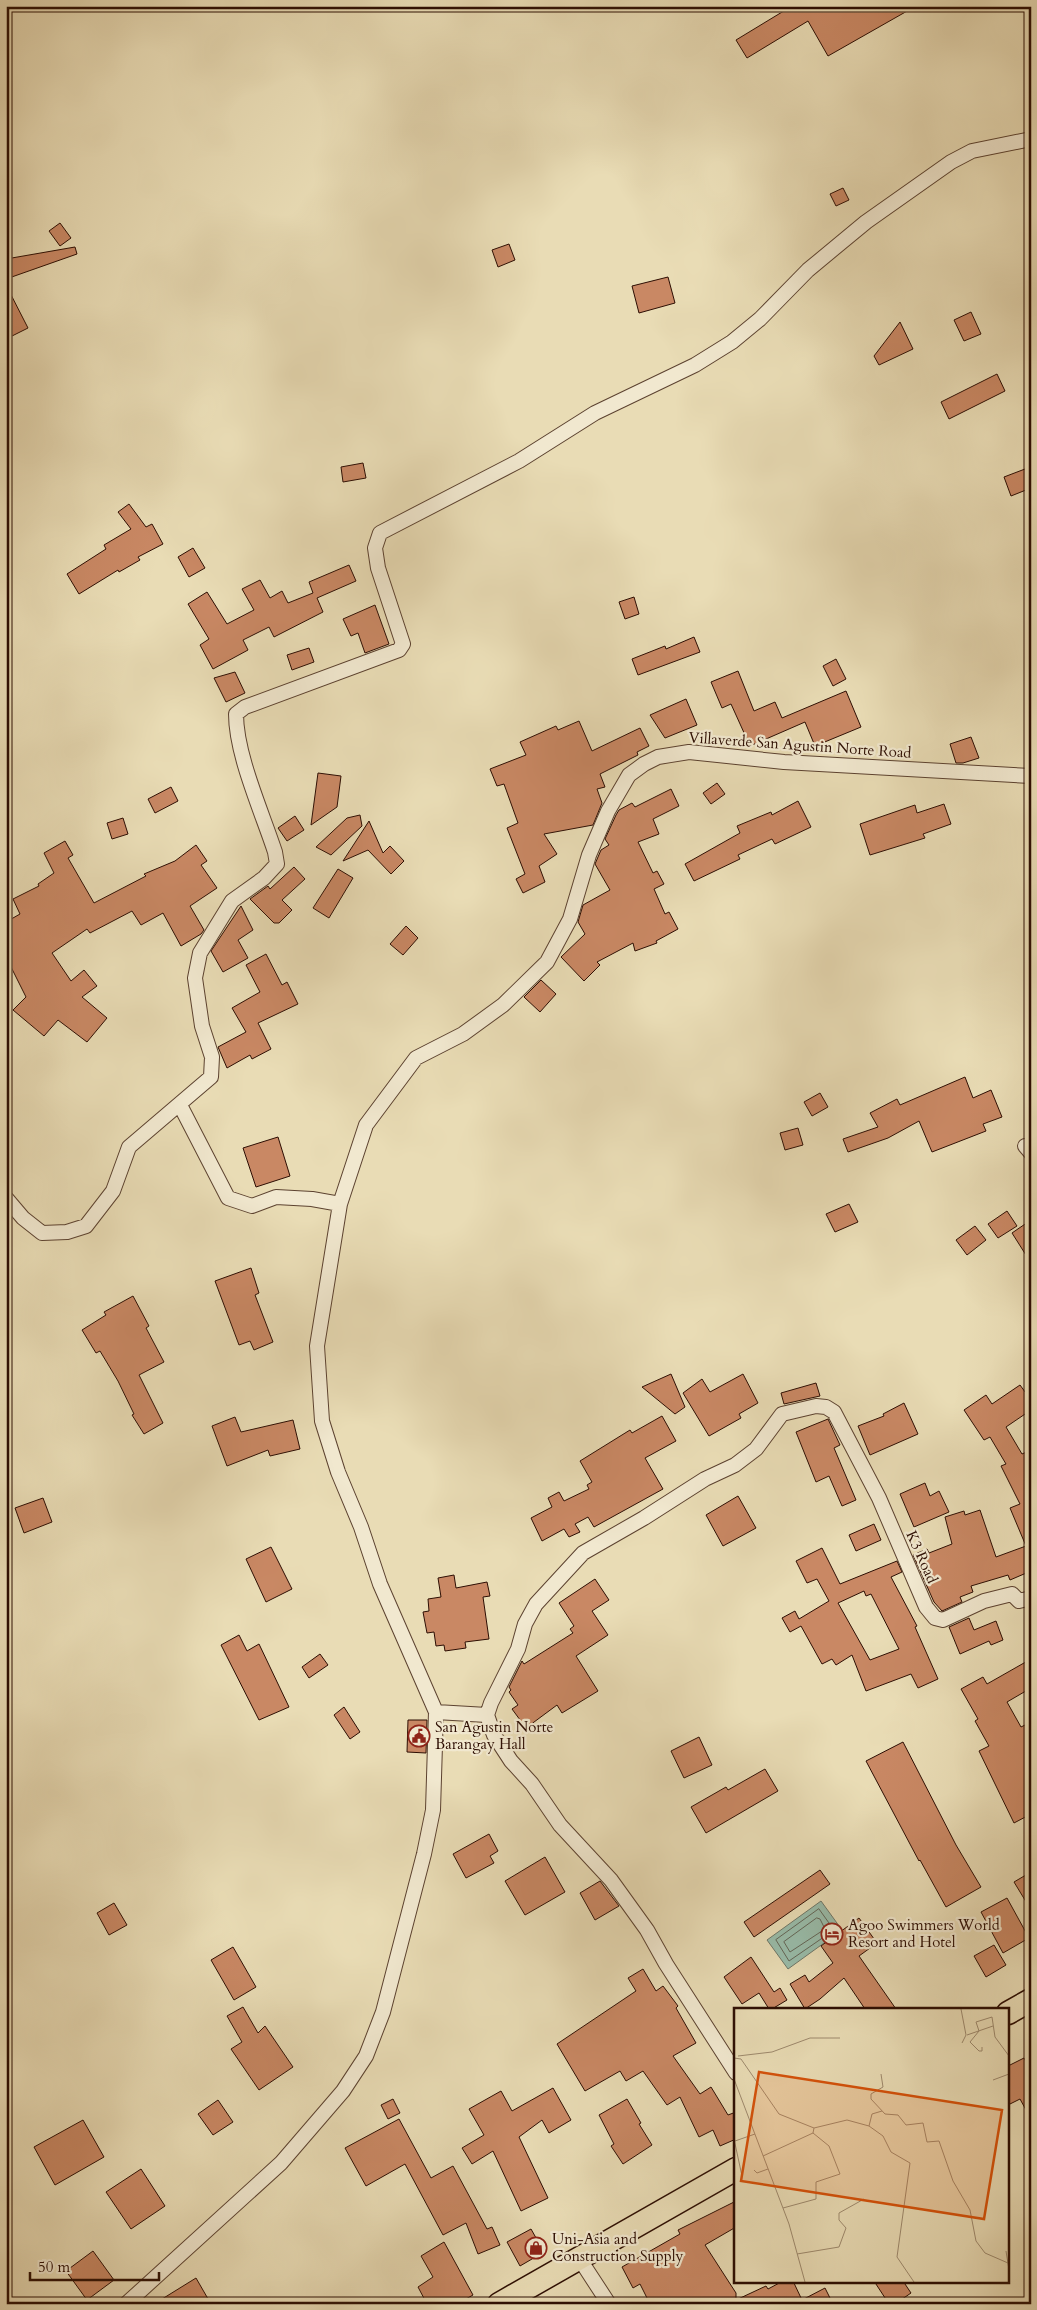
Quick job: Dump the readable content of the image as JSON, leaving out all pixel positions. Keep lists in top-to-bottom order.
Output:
{
  "streets": {
    "street": ["Villaverde San Agustin Norte Road", "K3 Road"]
  },
  "places": {
    "public building": ["San Agustin Norte Barangay Hall"],
    "hotel": ["Agoo Swimmers World Resort and Hotel"],
    "shop": ["Uni-Asia and Construction Supply"]
  },
  "scale_bar": "50 m"
}
